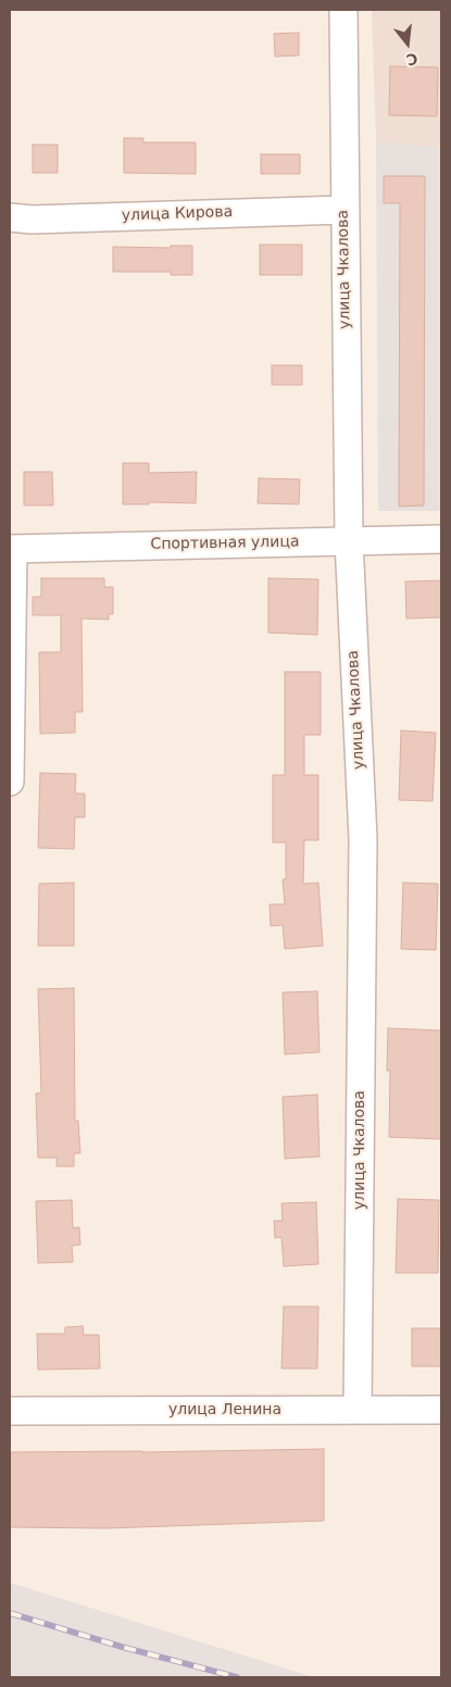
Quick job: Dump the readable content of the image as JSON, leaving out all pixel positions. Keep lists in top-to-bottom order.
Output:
{
  "streets": {
    "street": [
      "улица Кирова",
      "улица Чкалова",
      "Спортивная улица",
      "улица Ленина"
    ]
  },
  "crossings": [
    ["улица Кирова", "улица Чкалова"],
    ["улица Чкалова", "Спортивная улица"],
    ["улица Чкалова", "улица Ленина"]
  ],
  "north": "bottom"
}
